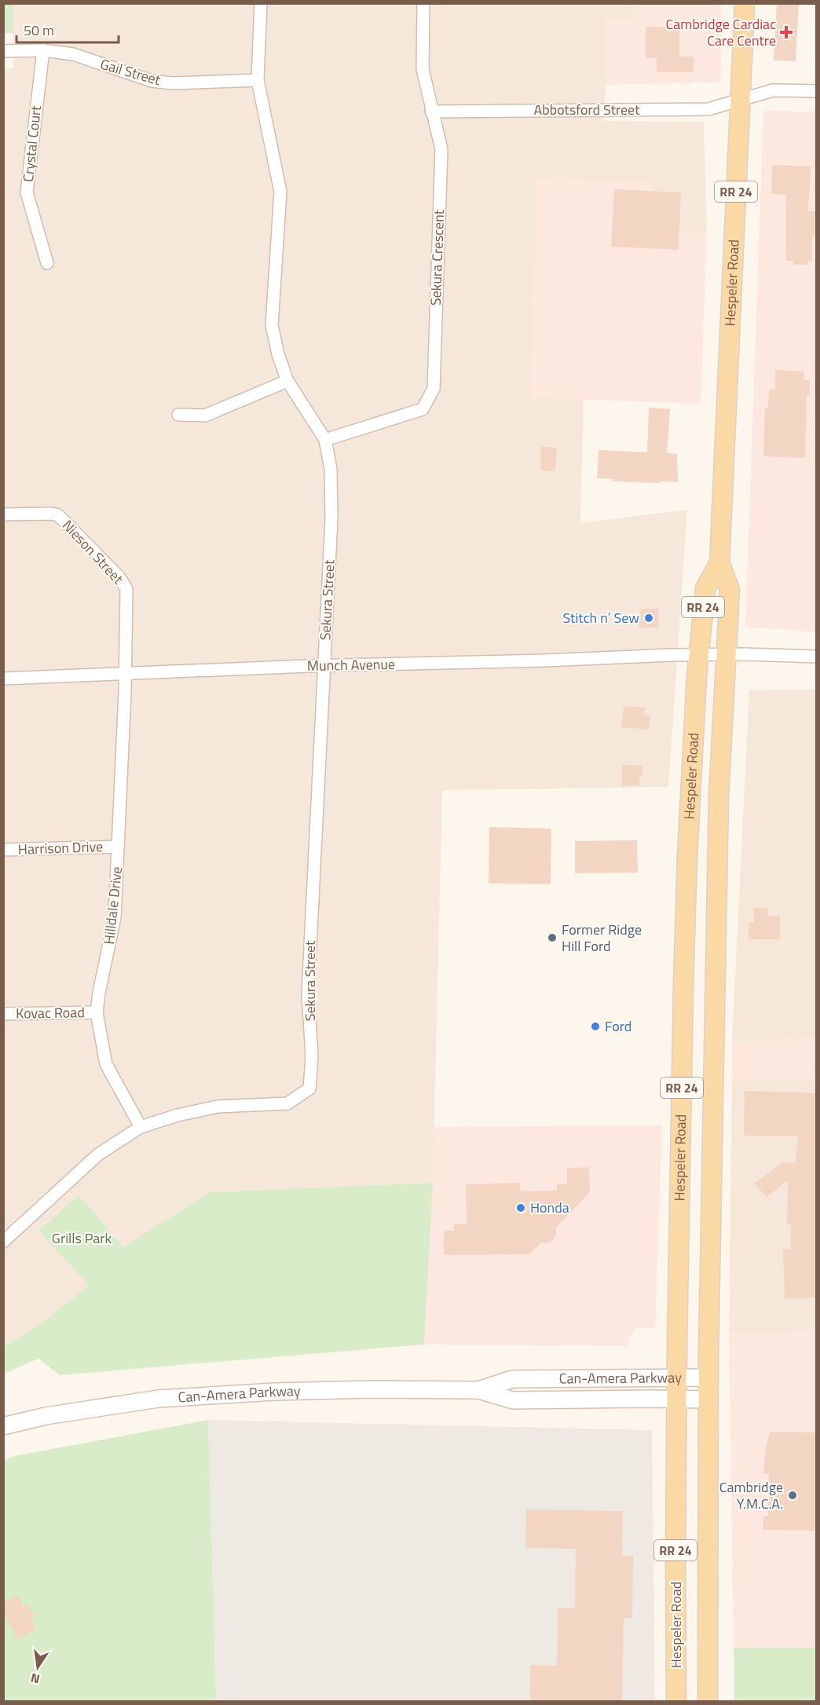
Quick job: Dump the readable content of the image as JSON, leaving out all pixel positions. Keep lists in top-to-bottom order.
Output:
{
  "streets": {
    "main road": ["RR 24", "Hespeler Road", "Can-Amera Parkway"],
    "street": [
      "Gail Street",
      "Abbotsford Street",
      "Crystal Court",
      "Sekura Crescent",
      "Nieson Street",
      "Sekura Street",
      "Munch Avenue",
      "Harrison Drive",
      "Hilldale Drive",
      "Kovac Road"
    ]
  },
  "crossings": [
    ["Gail Street", "Crystal Court"],
    ["Abbotsford Street", "Sekura Crescent"],
    ["Abbotsford Street", "Hespeler Road"],
    ["Sekura Crescent", "Sekura Street"],
    ["Hespeler Road", "Munch Avenue"],
    ["Hespeler Road", "Can-Amera Parkway"],
    ["Nieson Street", "Munch Avenue"],
    ["Nieson Street", "Hilldale Drive"],
    ["Sekura Street", "Munch Avenue"],
    ["Sekura Street", "Hilldale Drive"],
    ["Munch Avenue", "Hilldale Drive"],
    ["Harrison Drive", "Hilldale Drive"],
    ["Hilldale Drive", "Kovac Road"]
  ],
  "parks": ["Grills Park"],
  "places": {
    "health": ["Cambridge Cardiac Care Centre"],
    "other": [
      "Stitch n’ Sew",
      "Former Ridge Hill Ford",
      "Ford",
      "Honda",
      "Cambridge Y.M.C.A."
    ]
  },
  "scale_bar": "50 m",
  "north": "bottom"
}
